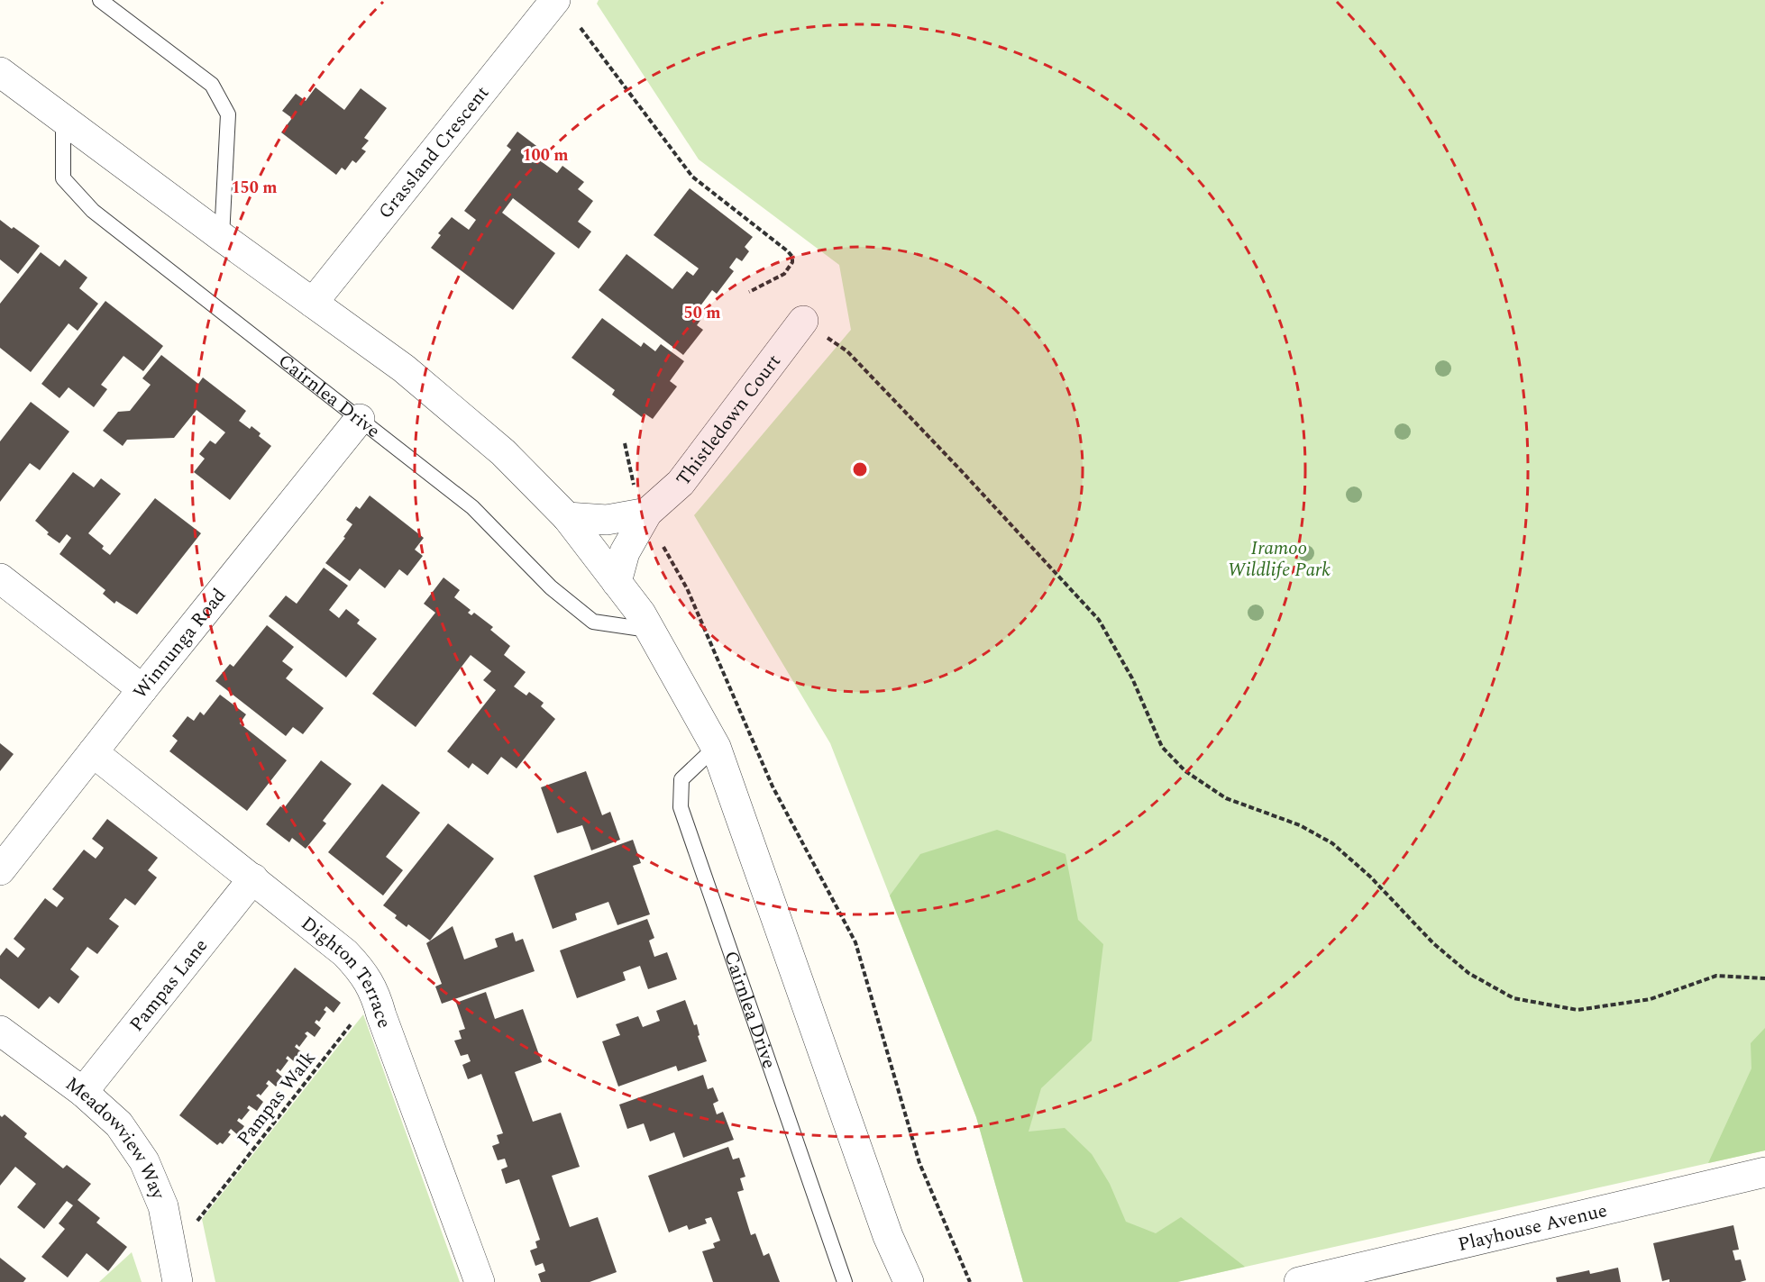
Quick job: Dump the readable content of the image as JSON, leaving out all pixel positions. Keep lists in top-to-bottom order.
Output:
{
  "streets": {
    "street": [
      "Grassland Crescent",
      "Thistledown Court",
      "Winnunga Road",
      "Dighton Terrace",
      "Pampas Lane",
      "Meadowview Way",
      "Playhouse Avenue"
    ],
    "lane": ["Cairnlea Drive"],
    "path": ["Pampas Walk"]
  },
  "crossings": [
    ["Cairnlea Drive", "Winnunga Road"],
    ["Winnunga Road", "Dighton Terrace"],
    ["Dighton Terrace", "Pampas Lane"],
    ["Dighton Terrace", "Pampas Walk"],
    ["Pampas Lane", "Meadowview Way"]
  ],
  "parks": ["Iramoo Wildlife Park"],
  "rings": ["100 m", "150 m", "50 m"]
}
